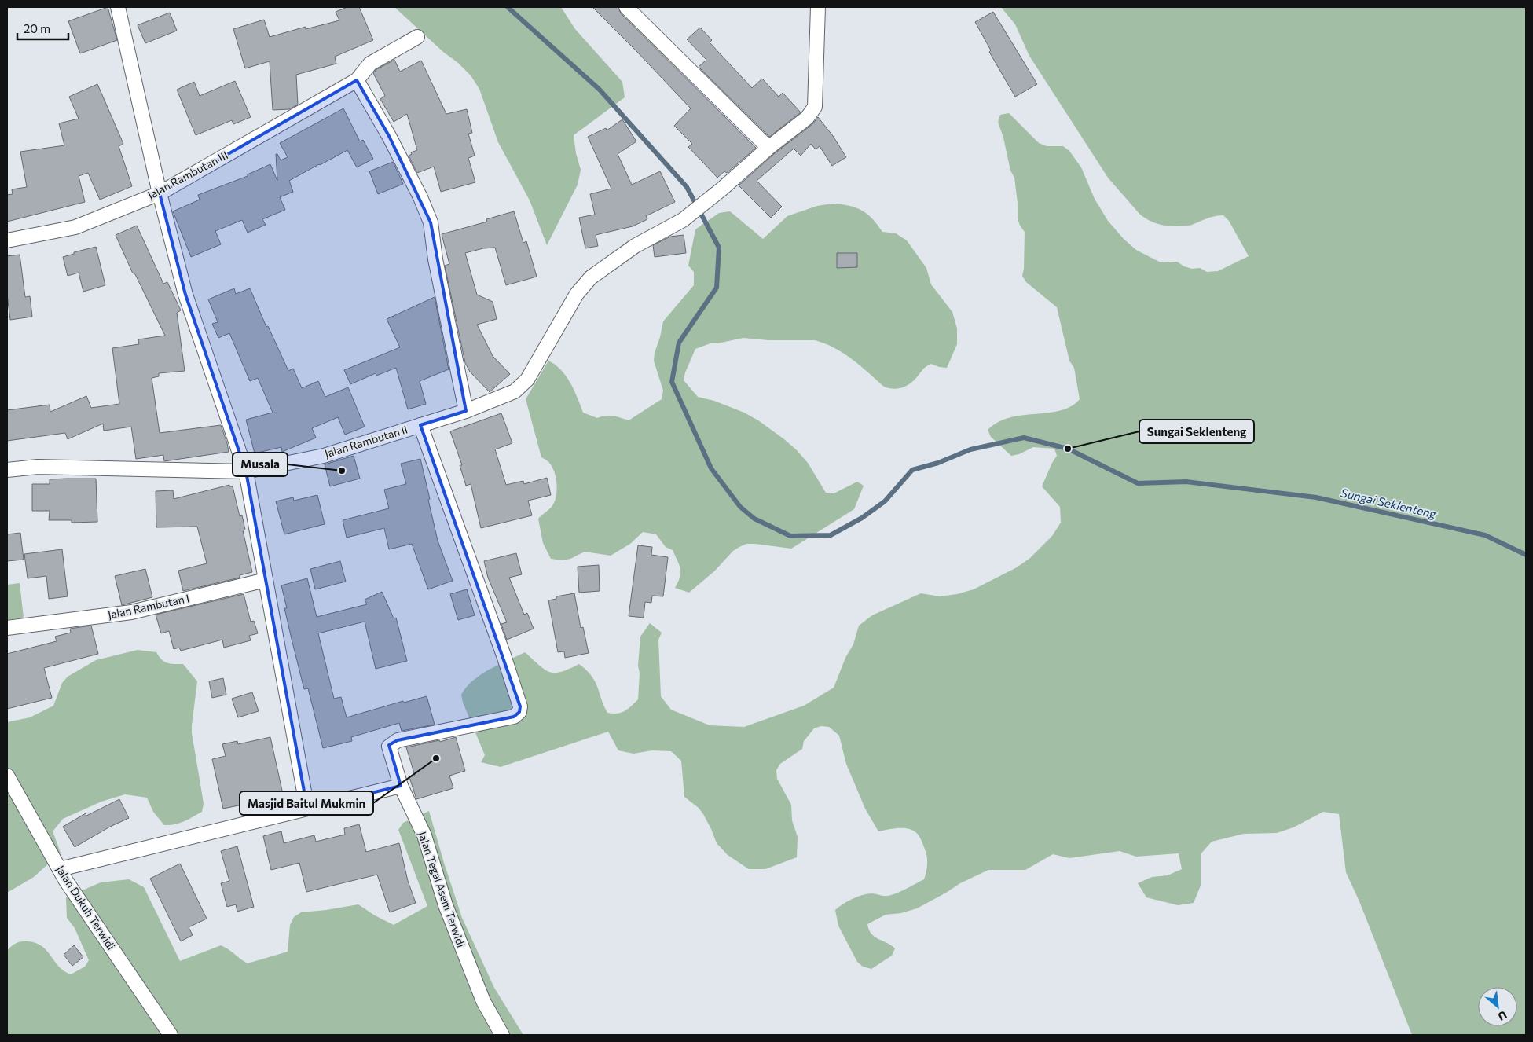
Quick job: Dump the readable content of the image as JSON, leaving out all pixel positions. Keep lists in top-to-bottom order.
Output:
{
  "streets": {
    "street": [
      "Jalan Rambutan III",
      "Jalan Rambutan II",
      "Jalan Rambutan I",
      "Jalan Tegal Asem Terwidi",
      "Jalan Dukuh Terwidi"
    ]
  },
  "crossings": [
    ["Jalan Rambutan II", "Jalan Tegal Asem Terwidi"]
  ],
  "water": ["Sungai Seklenteng"],
  "places": ["Sungai Seklenteng", "Musala", "Masjid Baitul Mukmin"],
  "scale_bar": "20 m",
  "north": "bottom right"
}
